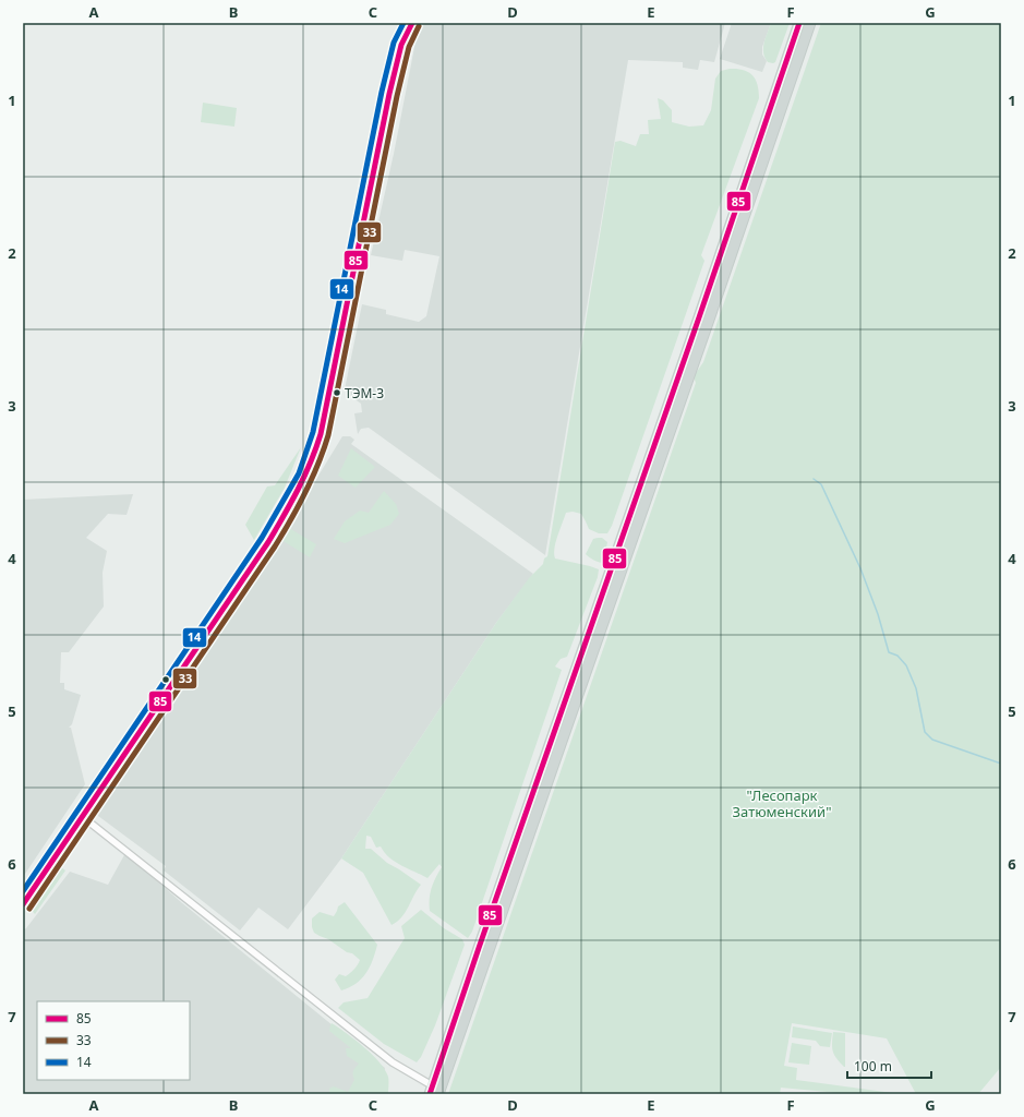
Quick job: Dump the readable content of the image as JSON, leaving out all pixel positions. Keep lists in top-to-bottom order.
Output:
{
  "parks": ["\"Лесопарк Затюменский\""],
  "places": ["ТЭМ-З"],
  "lines": ["transit line 85", "transit line 14", "transit line 33"],
  "legend": ["85", "33", "14"],
  "scale_bar": "100 m",
  "grid": {
    "columns": [
      "A",
      "B",
      "C",
      "D",
      "E",
      "F",
      "G"
    ],
    "rows": [
      "1",
      "2",
      "3",
      "4",
      "5",
      "6",
      "7"
    ]
  }
}
